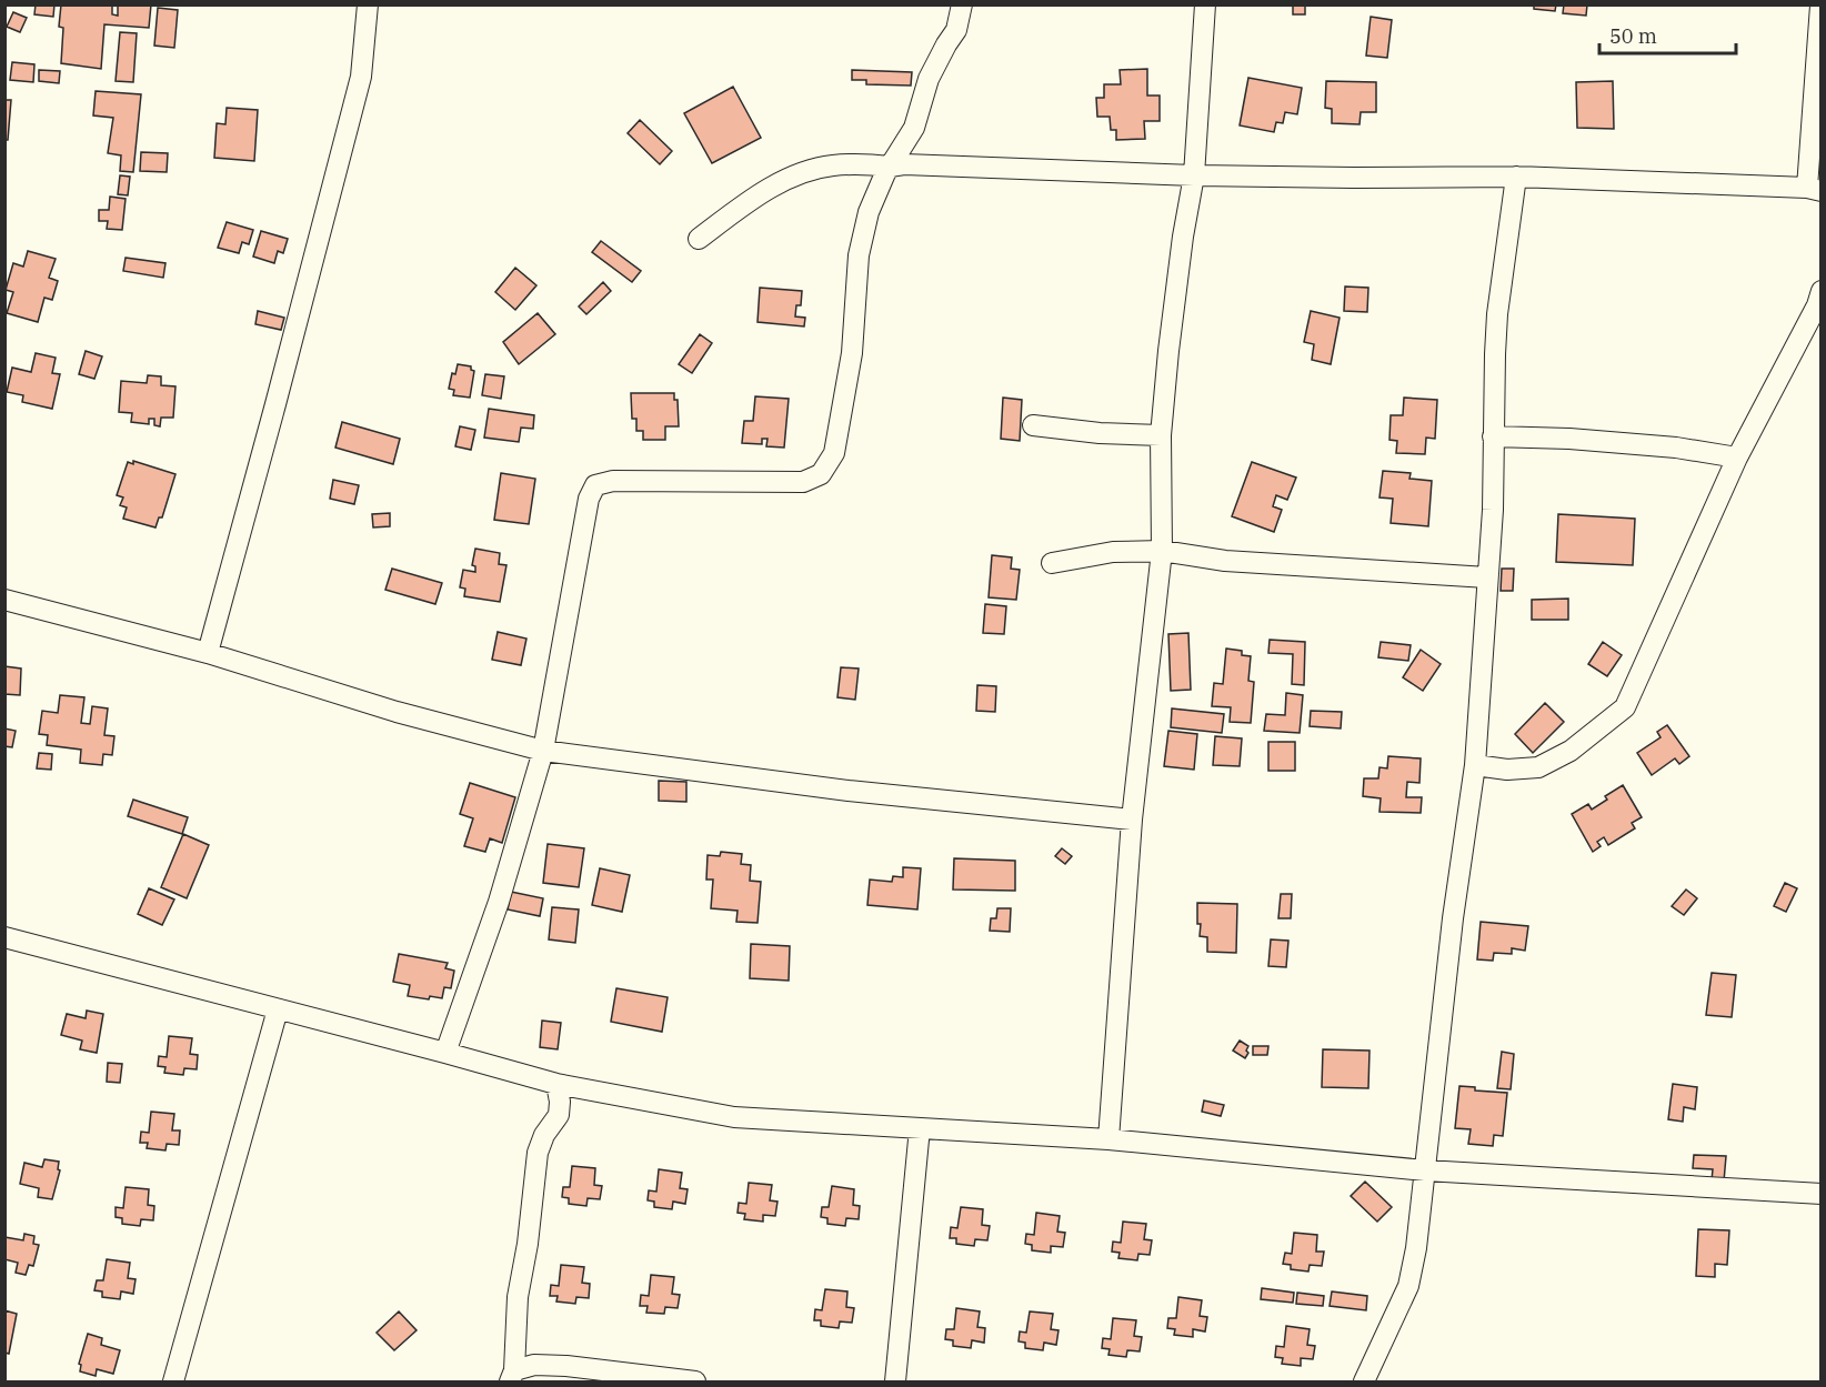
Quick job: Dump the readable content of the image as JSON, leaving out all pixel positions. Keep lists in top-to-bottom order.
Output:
{
  "scale_bar": "50 m"
}
